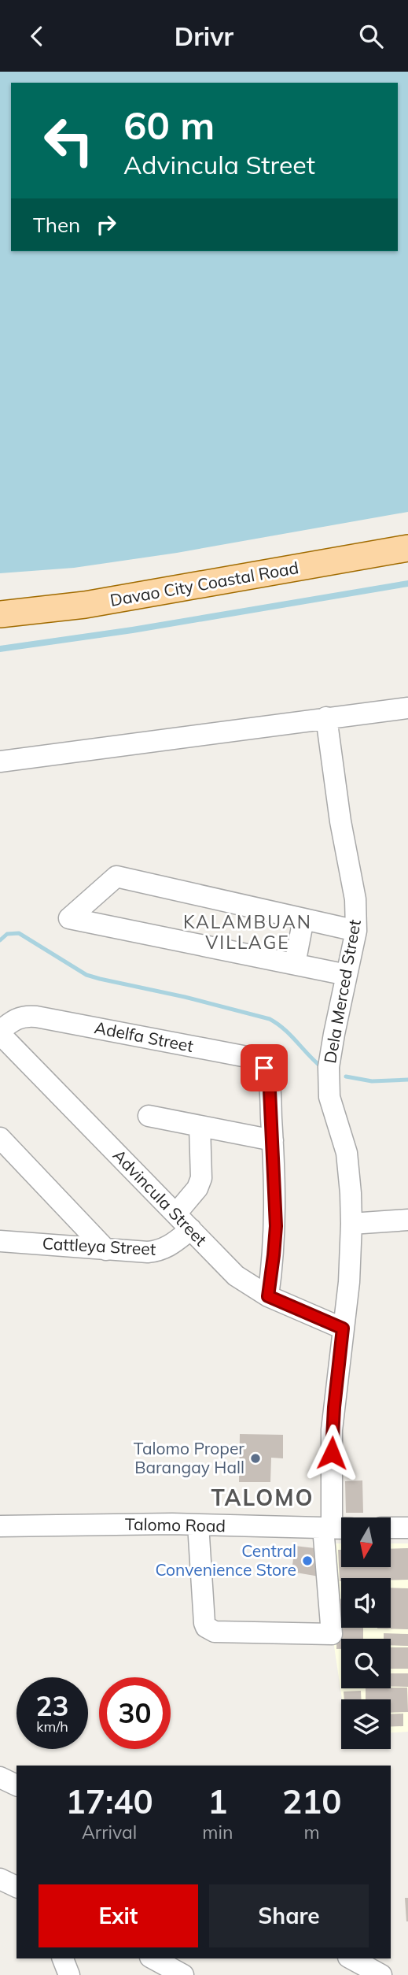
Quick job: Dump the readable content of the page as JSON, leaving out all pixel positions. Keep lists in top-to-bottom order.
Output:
{
  "streets": {
    "main road": ["Davao City Coastal Road"],
    "street": [
      "Dela Merced Street",
      "Adelfa Street",
      "Advincula Street",
      "Cattleya Street",
      "Talomo Road"
    ]
  },
  "crossings": [
    ["Dela Merced Street", "Advincula Street"],
    ["Dela Merced Street", "Talomo Road"],
    ["Adelfa Street", "Advincula Street"],
    ["Advincula Street", "Cattleya Street"]
  ],
  "districts": ["KALAMBUAN VILLAGE", "TALOMO"],
  "places": ["Talomo Proper Barangay Hall", "Central Convenience Store"],
  "north": "bottom",
  "page": {
    "header": "Drivr",
    "turn": ["60 m", "Advincula Street"],
    "then": "Then",
    "speed": "23 km/h",
    "limit": "30",
    "eta": [
      "17:40",
      "Arrival",
      "1",
      "min",
      "210",
      "m"
    ],
    "buttons": ["Exit", "Share"]
  }
}
